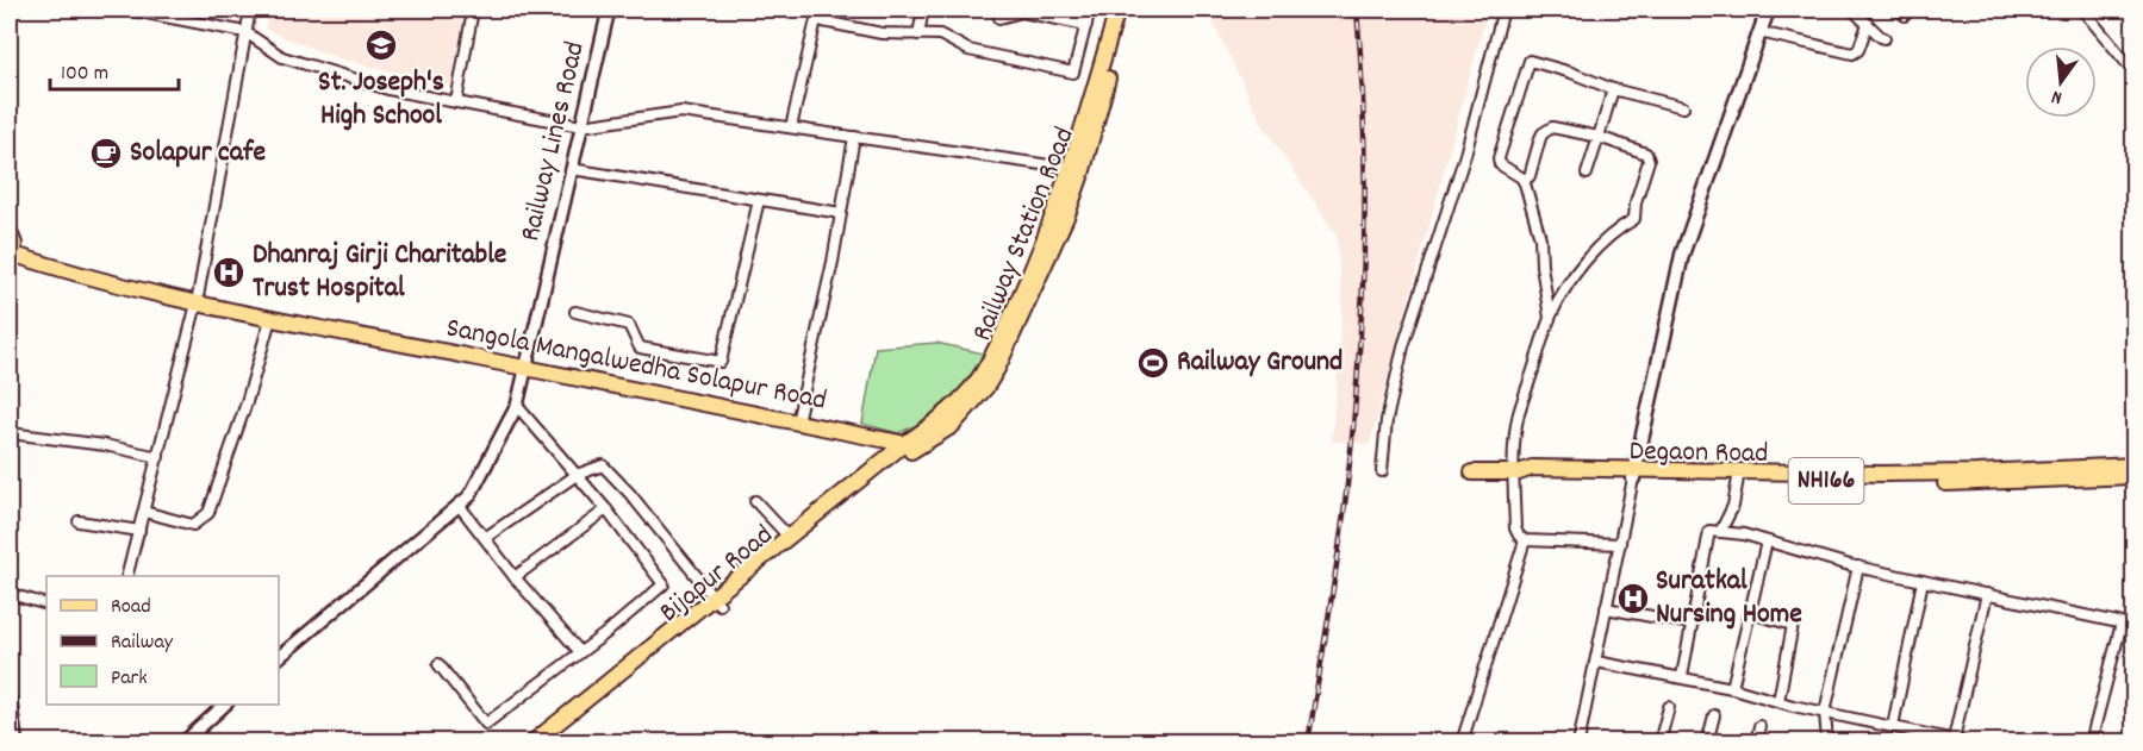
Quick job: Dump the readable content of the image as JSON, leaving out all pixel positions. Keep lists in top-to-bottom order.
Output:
{
  "streets": {
    "main road": [
      "Railway Station Road",
      "Sangola Mangalwedha Solapur Road",
      "Degaon Road",
      "NH166",
      "Bijapur Road"
    ],
    "street": ["Railway Lines Road"]
  },
  "crossings": [
    ["Railway Lines Road", "Sangola Mangalwedha Solapur Road"],
    ["Railway Station Road", "Sangola Mangalwedha Solapur Road"],
    ["Railway Station Road", "Bijapur Road"],
    ["Sangola Mangalwedha Solapur Road", "Bijapur Road"]
  ],
  "places": {
    "school or university": ["St. Joseph's High School"],
    "cafe": ["Solapur cafe"],
    "hospital": ["Dhanraj Girji Charitable Trust Hospital", "Suratkal Nursing Home"],
    "sports": ["Railway Ground"]
  },
  "legend": ["Road", "Railway", "Park"],
  "scale_bar": "100 m",
  "north": "bottom"
}
